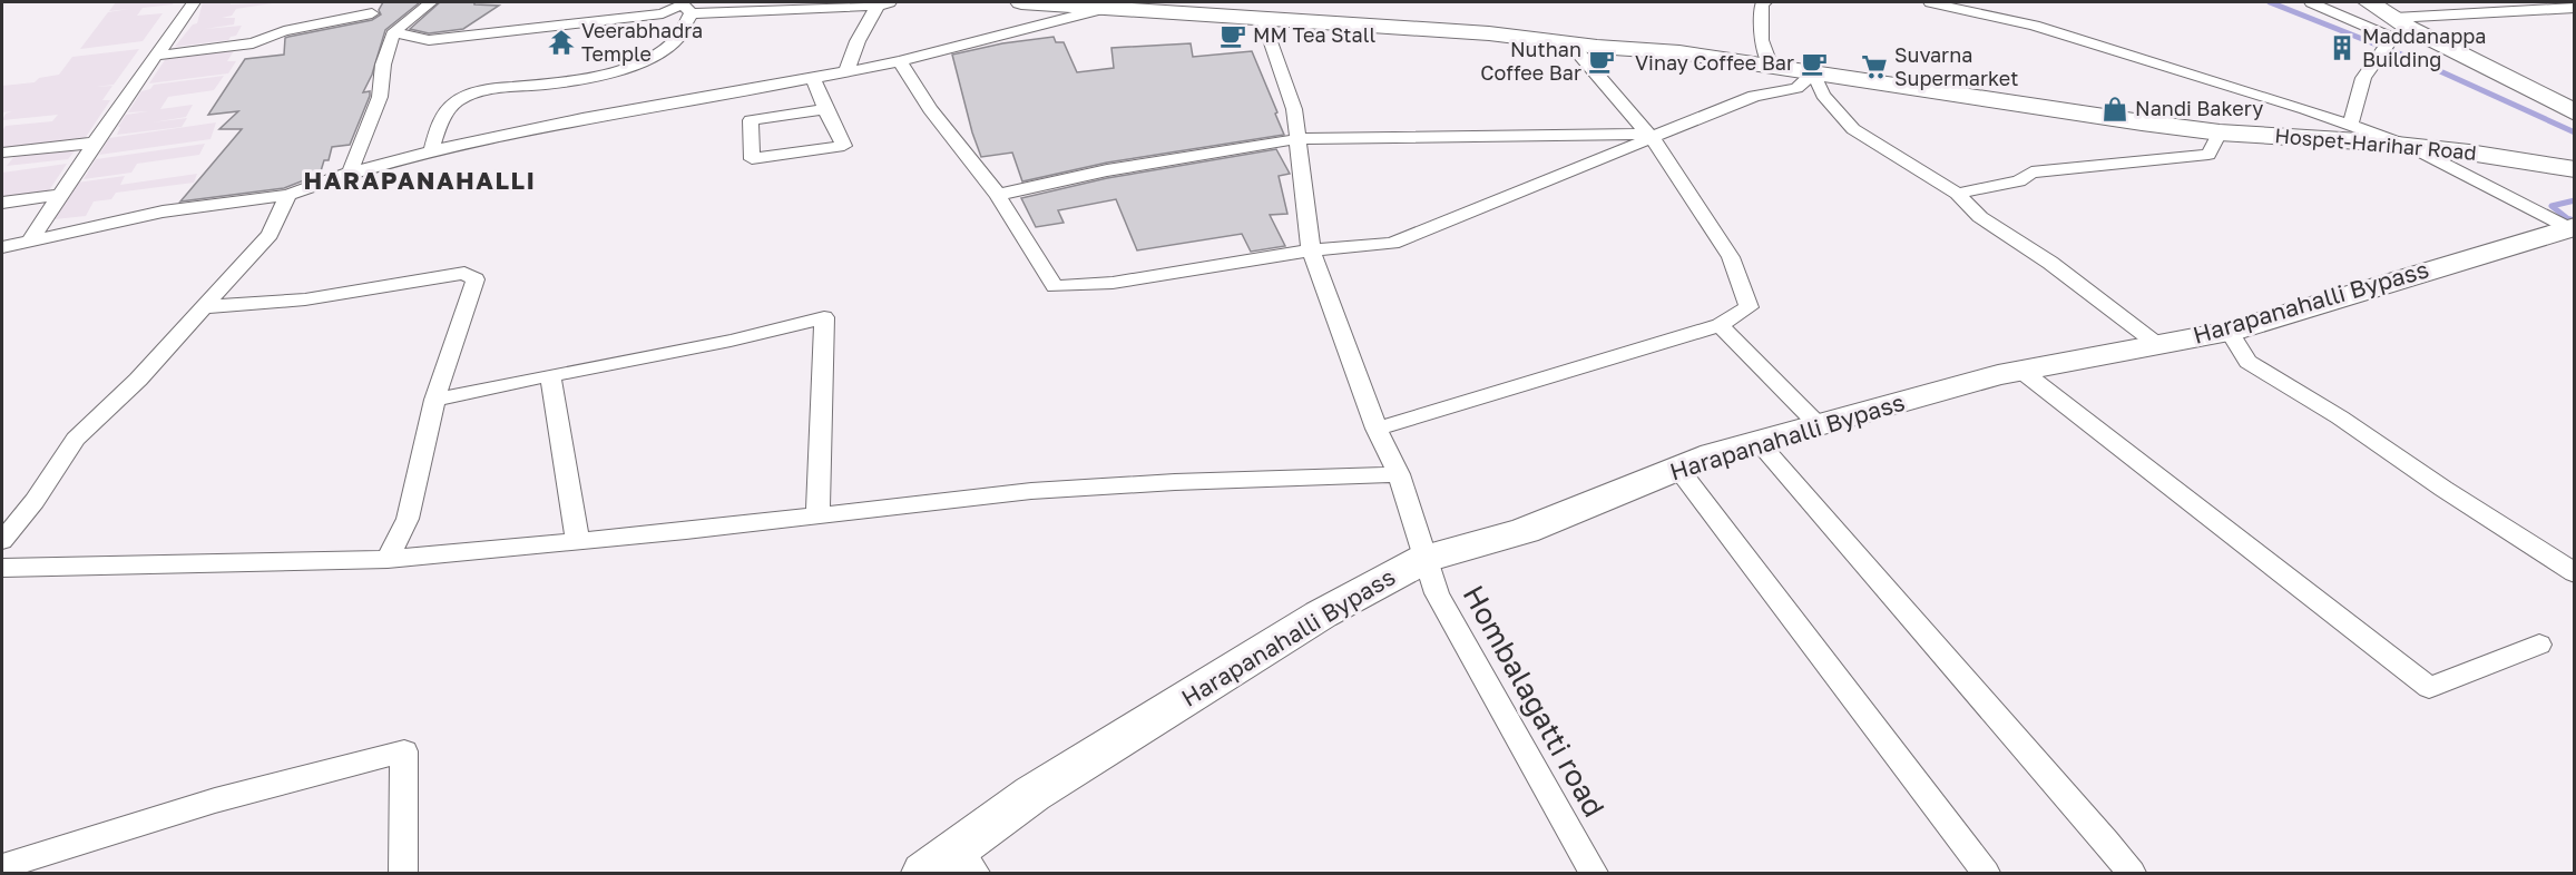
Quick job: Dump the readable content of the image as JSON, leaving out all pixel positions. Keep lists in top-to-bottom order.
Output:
{
  "streets": {
    "main road": ["Hospet-Harihar Road", "Harapanahalli Bypass"],
    "street": ["Hombalagatti road"]
  },
  "crossings": [
    ["Hospet-Harihar Road", "Hombalagatti road"],
    ["Harapanahalli Bypass", "Hombalagatti road"]
  ],
  "districts": ["HARAPANAHALLI"],
  "places": {
    "cafe": ["MM Tea Stall", "Nuthan Coffee Bar", "Vinay Coffee Bar"],
    "temple": ["Veerabhadra Temple"],
    "building": ["Maddanappa Building"],
    "supermarket": ["Suvarna Supermarket"],
    "shop": ["Nandi Bakery"]
  }
}
